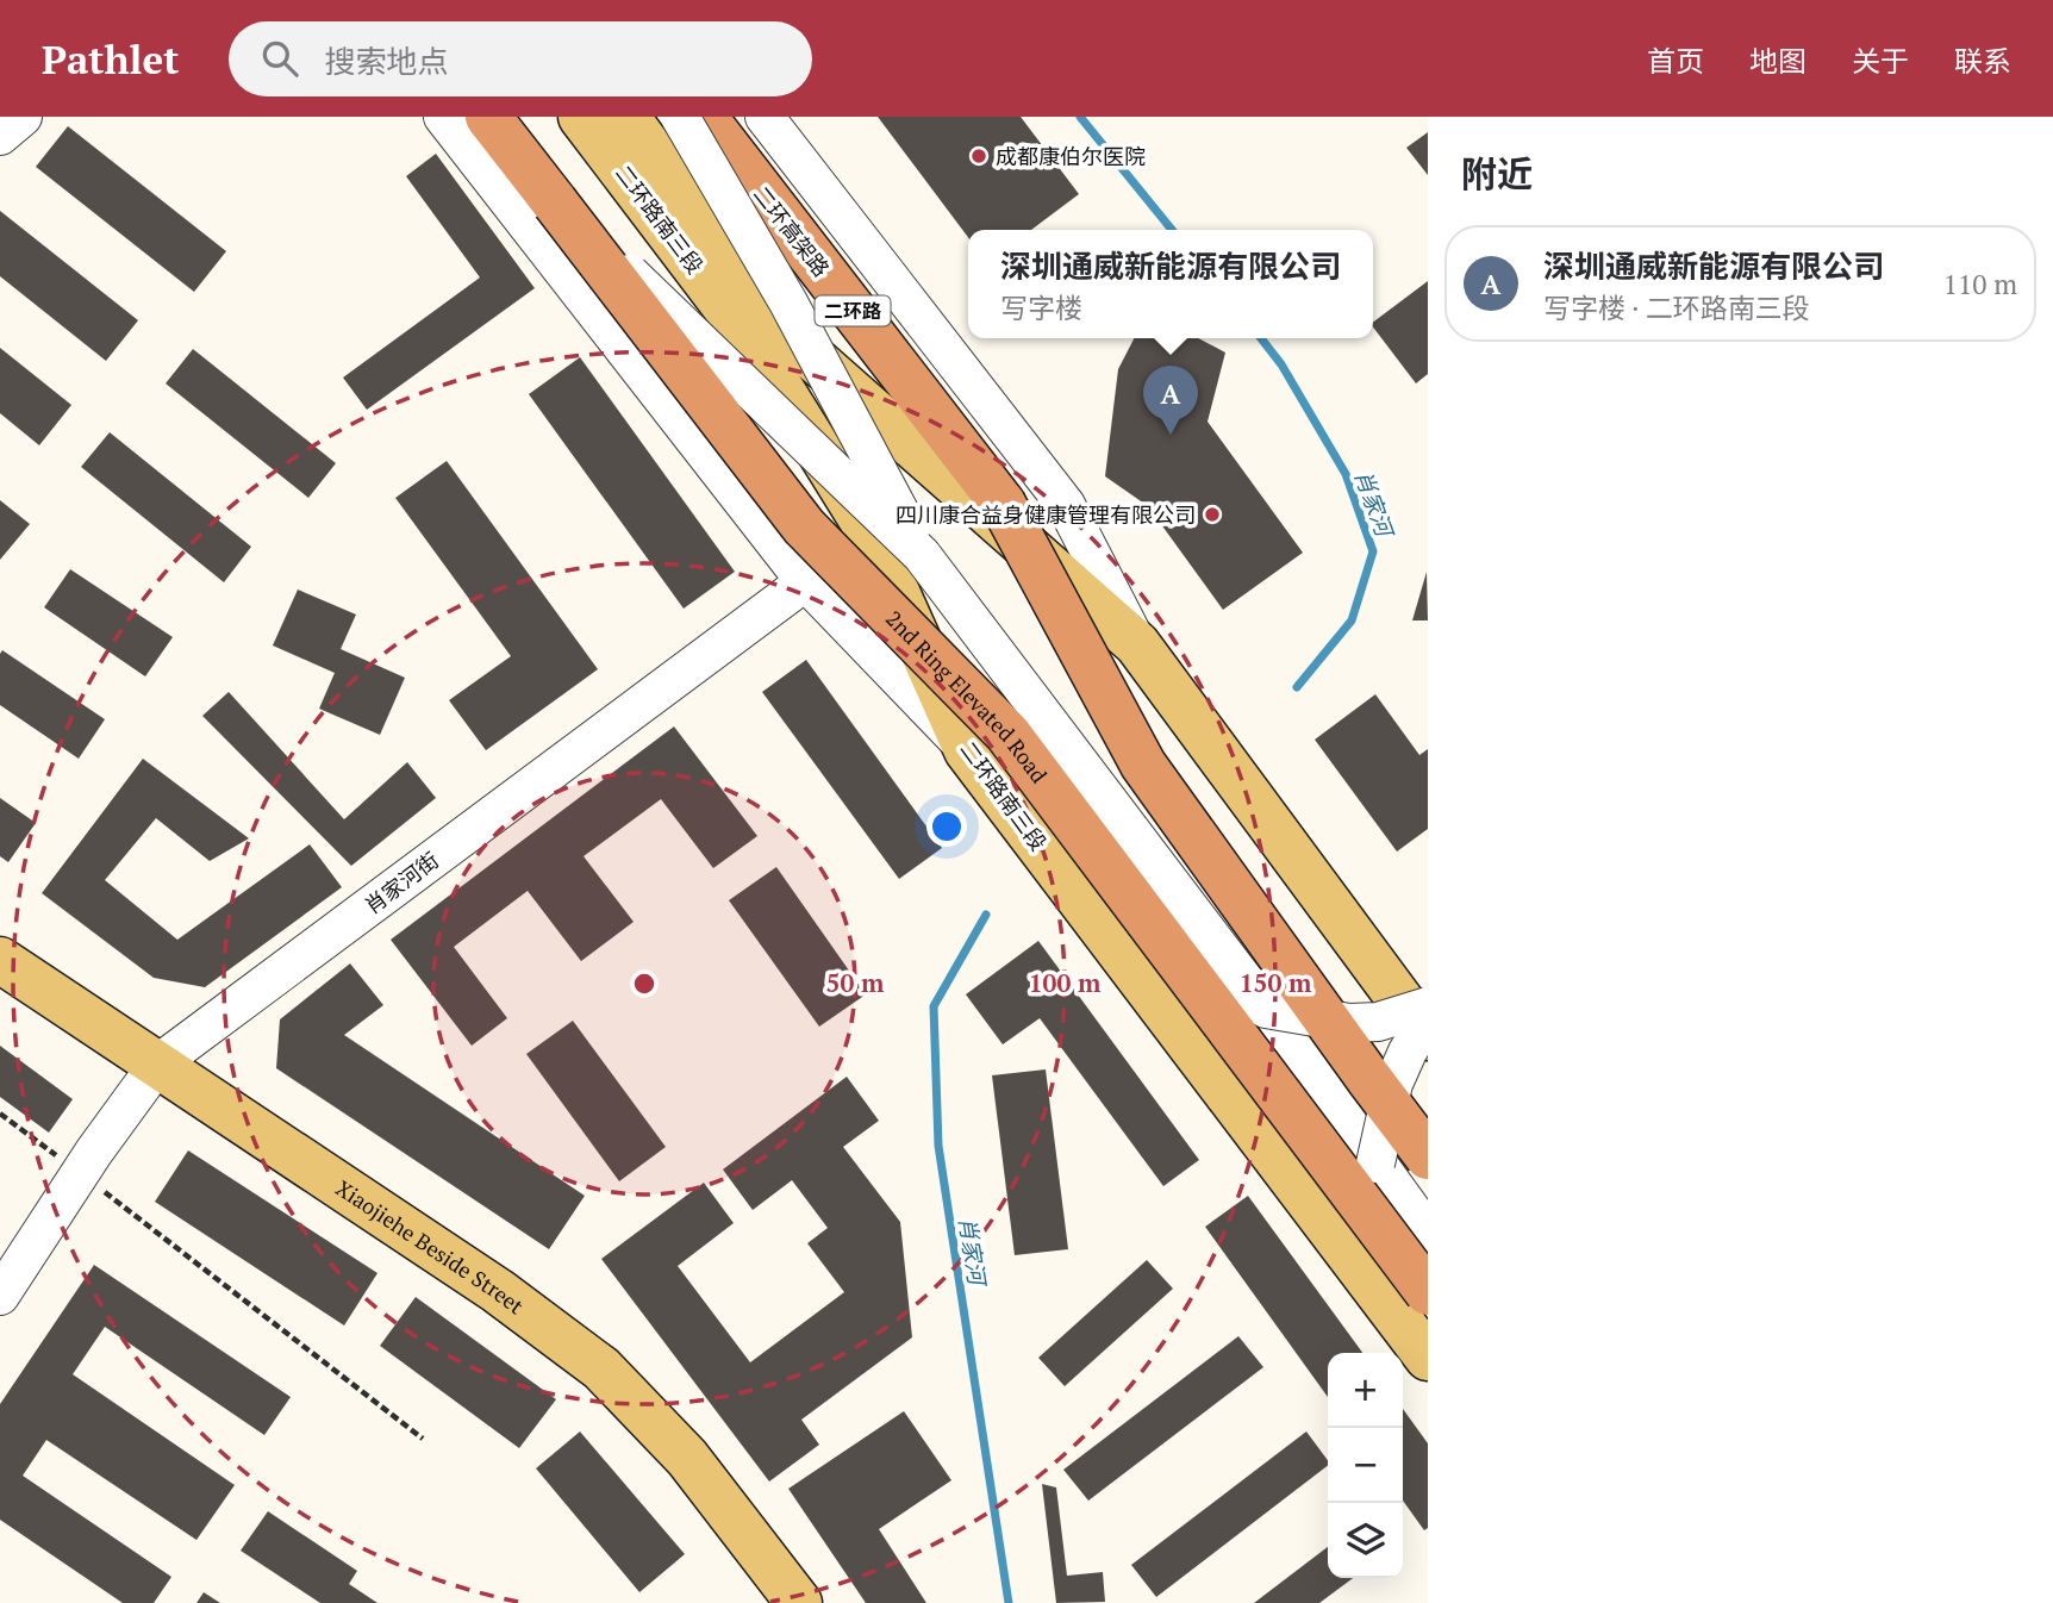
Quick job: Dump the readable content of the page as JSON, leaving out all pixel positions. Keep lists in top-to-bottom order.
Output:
{
  "streets": {
    "highway": ["二环高架路", "二环路", "2nd Ring Elevated Road"],
    "main road": ["二环路南三段", "Xiaojiehe Beside Street"],
    "street": ["肖家河街"]
  },
  "crossings": [
    ["二环路南三段", "肖家河街"],
    ["肖家河街", "Xiaojiehe Beside Street"]
  ],
  "water": ["肖家河"],
  "places": ["成都康伯尔医院", "四川康合益身健康管理有限公司"],
  "page": {
    "header": "Pathlet",
    "search": "搜索地点",
    "nav": [
      "首页",
      "地图",
      "关于",
      "联系"
    ],
    "heading": "附近",
    "list": [
      {
        "mark": "A",
        "name": "深圳通威新能源有限公司",
        "note": "写字楼 · 二环路南三段",
        "value": "110 m"
      }
    ],
    "popup": ["深圳通威新能源有限公司", "写字楼"],
    "pins": "A",
    "map_buttons": ["+", "−"]
  },
  "rings": ["50 m", "100 m", "150 m"]
}
